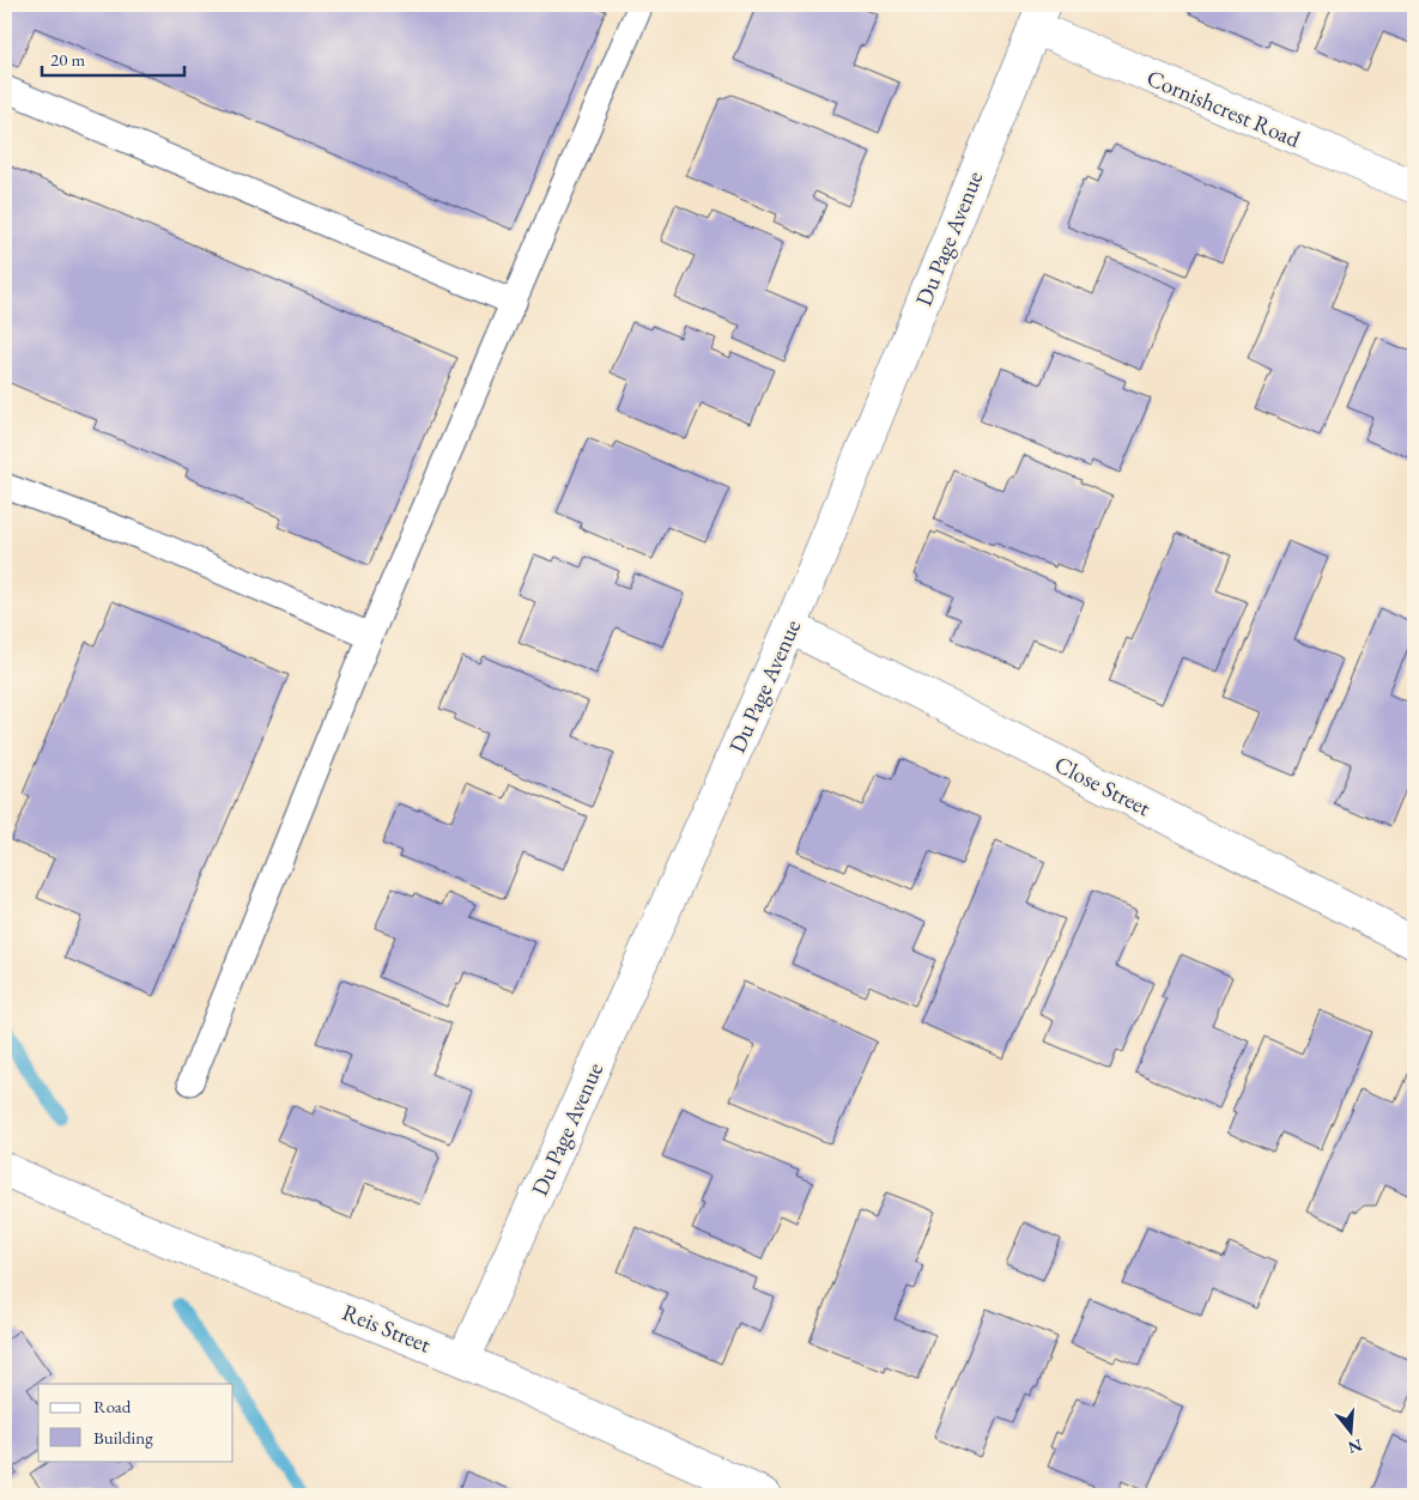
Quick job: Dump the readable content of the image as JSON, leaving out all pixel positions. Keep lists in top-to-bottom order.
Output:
{
  "streets": {
    "street": [
      "Cornishcrest Road",
      "Du Page Avenue",
      "Close Street",
      "Reis Street"
    ]
  },
  "crossings": [
    ["Cornishcrest Road", "Du Page Avenue"],
    ["Du Page Avenue", "Close Street"],
    ["Du Page Avenue", "Reis Street"]
  ],
  "legend": ["Road", "Building"],
  "scale_bar": "20 m",
  "north": "bottom"
}
